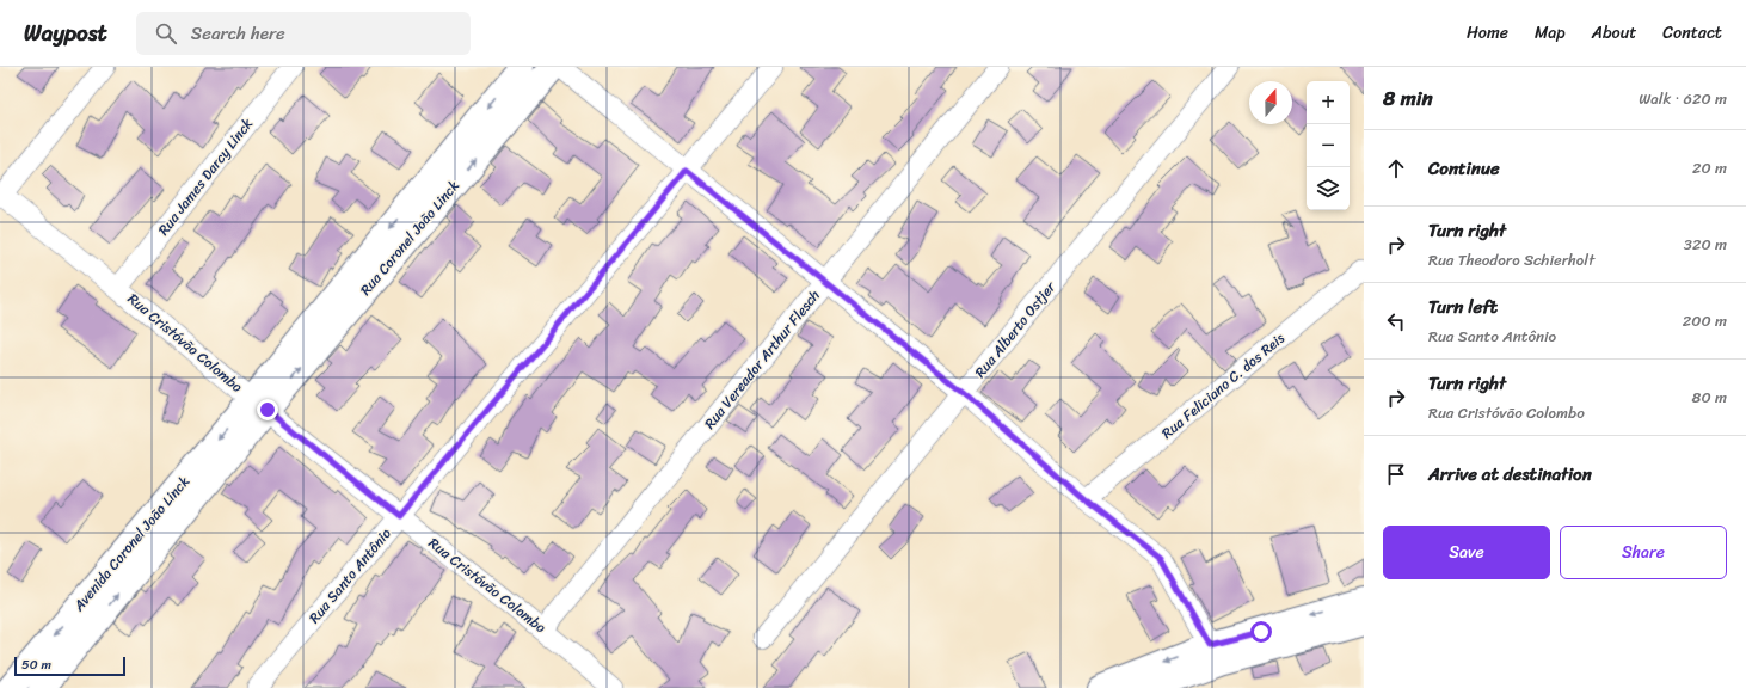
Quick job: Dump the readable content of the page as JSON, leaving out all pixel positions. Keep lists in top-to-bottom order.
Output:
{
  "streets": {
    "main road": ["Rua Coronel João Linck", "Avenida Coronel João Linck"],
    "street": [
      "Rua James Darcy Linck",
      "Rua Alberto Ostjer",
      "Rua Cristóvão Colombo",
      "Rua Vereador Arthur Flesch",
      "Rua Feliciano C. dos Reis",
      "Rua Santo Antônio"
    ]
  },
  "crossings": [
    ["Rua James Darcy Linck", "Rua Cristóvão Colombo"],
    ["Rua Coronel João Linck", "Rua Cristóvão Colombo"],
    ["Rua Coronel João Linck", "Avenida Coronel João Linck"],
    ["Rua Cristóvão Colombo", "Rua Vereador Arthur Flesch"],
    ["Rua Cristóvão Colombo", "Avenida Coronel João Linck"],
    ["Rua Cristóvão Colombo", "Rua Santo Antônio"]
  ],
  "scale_bar": "50 m",
  "north": "top",
  "page": {
    "header": "Waypost",
    "search": "Search here",
    "nav": [
      "Home",
      "Map",
      "About",
      "Contact"
    ],
    "heading": ["8 min", "Walk · 620 m"],
    "map_buttons": ["+", "−"],
    "list": [
      ["Continue", "20 m"],
      ["Turn right", "Rua Theodoro Schierholt", "320 m"],
      ["Turn left", "Rua Santo Antônio", "200 m"],
      ["Turn right", "Rua Cristóvão Colombo", "80 m"],
      "Arrive at destination"
    ],
    "buttons": ["Save", "Share"],
    "scale": "50 m"
  }
}
